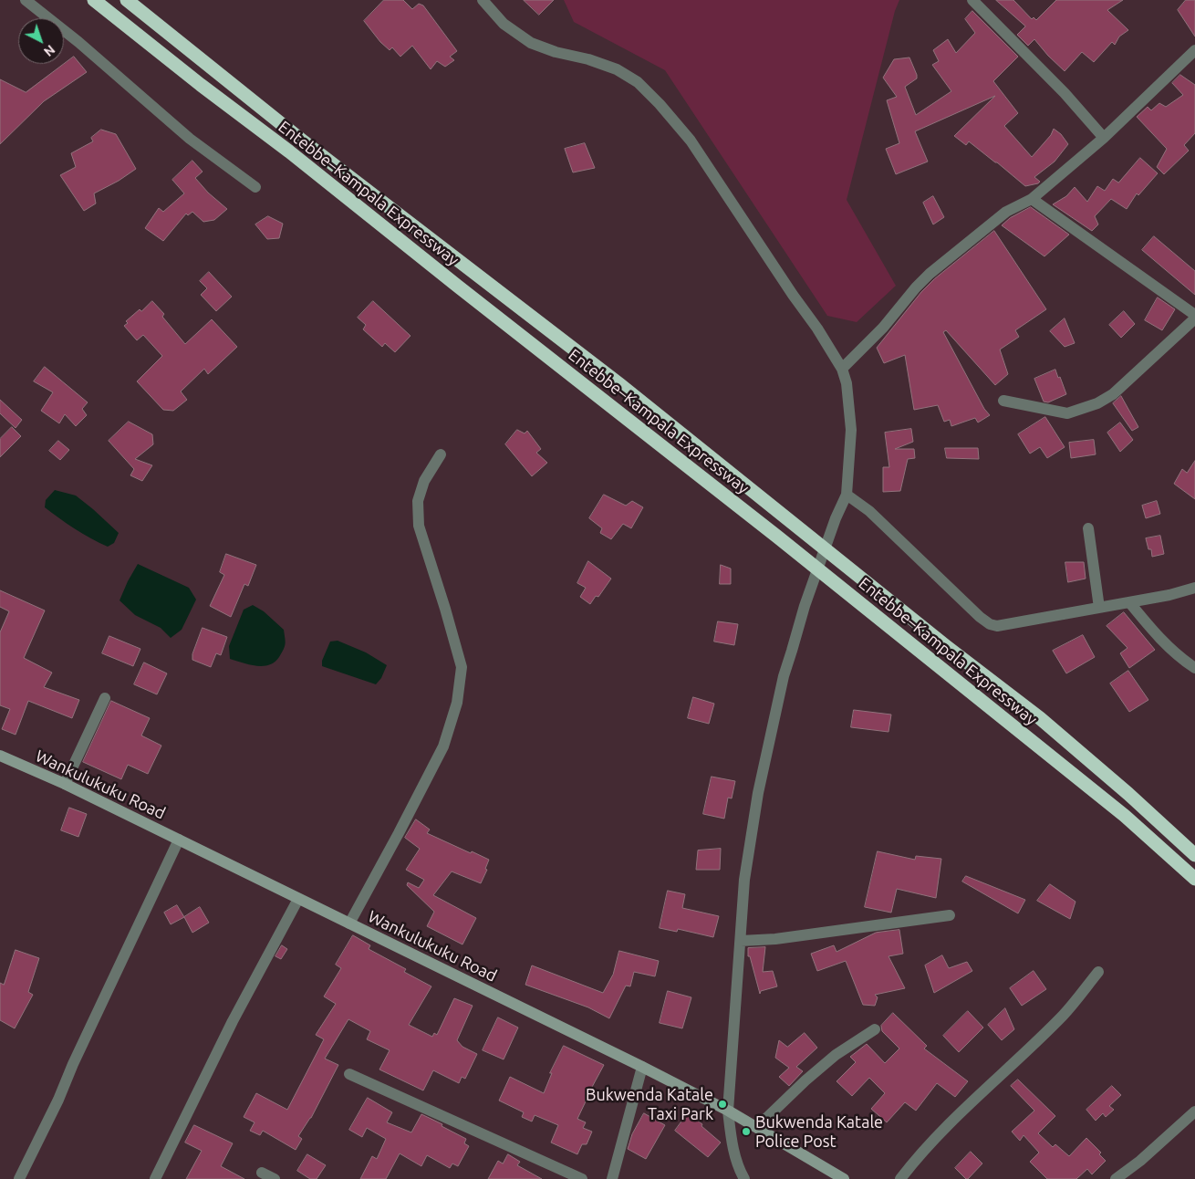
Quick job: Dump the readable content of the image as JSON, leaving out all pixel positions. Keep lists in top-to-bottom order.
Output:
{
  "streets": {
    "highway": ["Entebbe–Kampala Expressway"],
    "main road": ["Wankulukuku Road"]
  },
  "places": ["Bukwenda Katale Taxi Park", "Bukwenda Katale Police Post"],
  "north": "bottom right"
}
